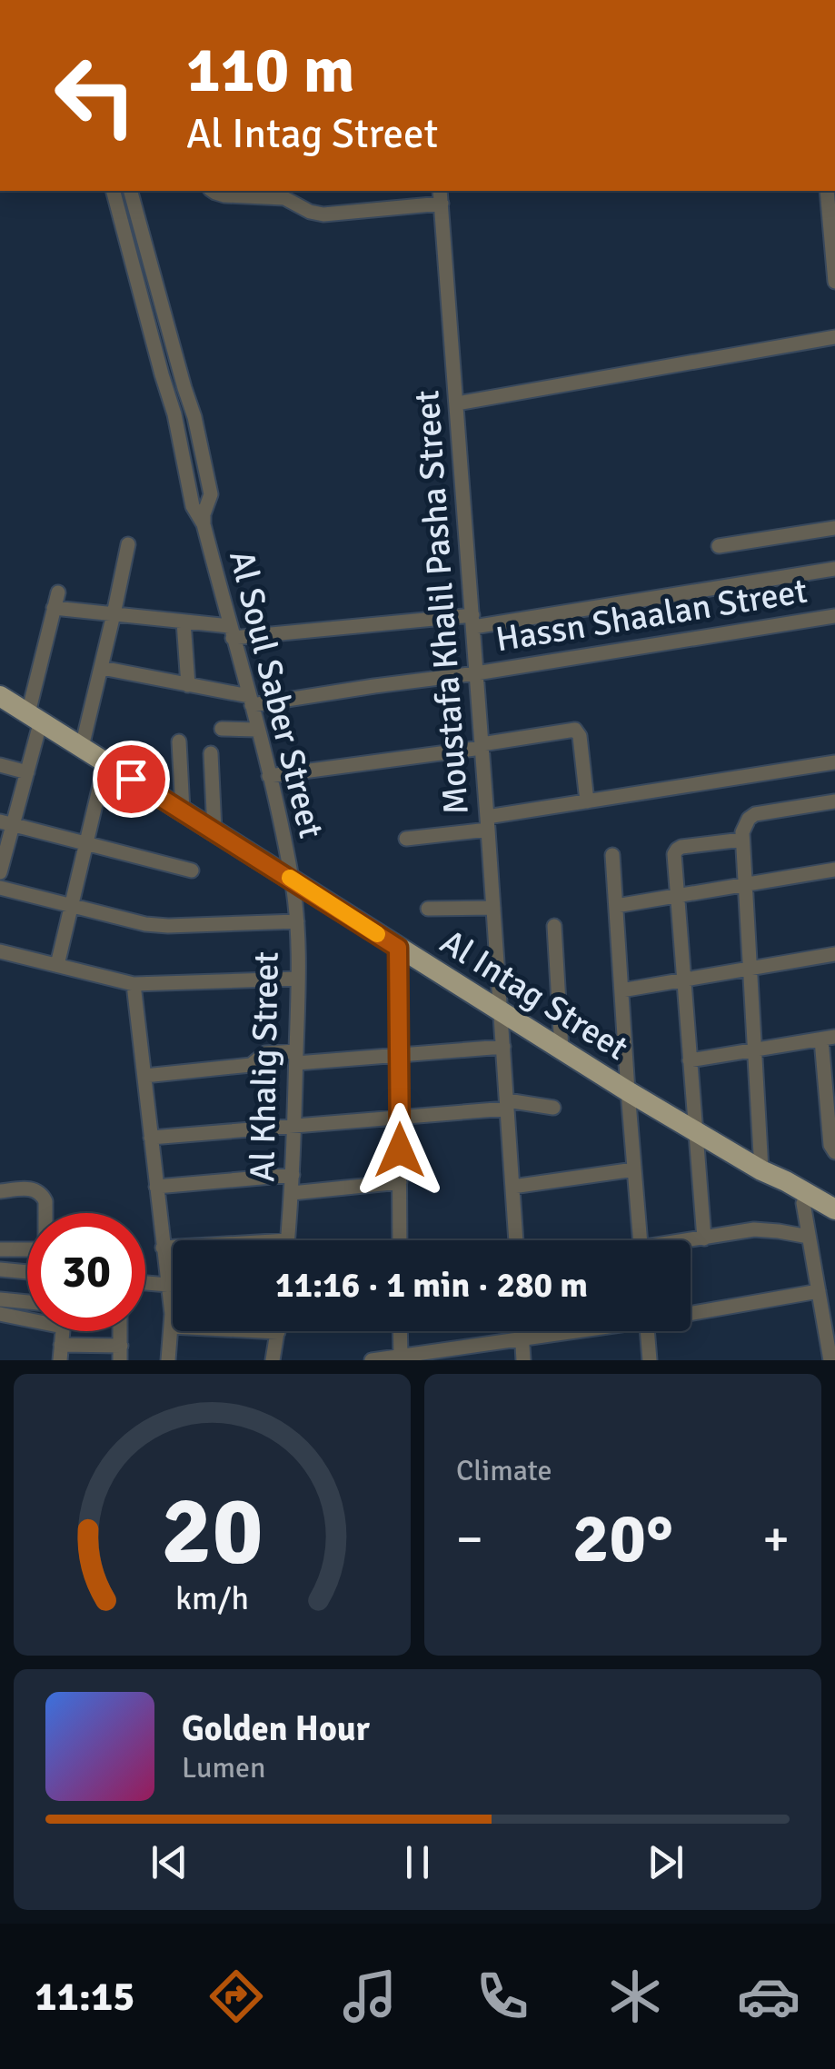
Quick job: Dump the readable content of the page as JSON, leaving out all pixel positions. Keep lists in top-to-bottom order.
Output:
{
  "streets": {
    "main road": ["Al Intag Street"],
    "street": [
      "Moustafa Khalil Pasha Street",
      "Hassn Shaalan Street",
      "Al Soul Saber Street",
      "Al Khalig Street"
    ]
  },
  "crossings": [
    ["Moustafa Khalil Pasha Street", "Hassn Shaalan Street"],
    ["Moustafa Khalil Pasha Street", "Al Intag Street"],
    ["Hassn Shaalan Street", "Al Soul Saber Street"],
    ["Al Soul Saber Street", "Al Intag Street"],
    ["Al Soul Saber Street", "Al Khalig Street"],
    ["Al Intag Street", "Al Khalig Street"]
  ],
  "page": {
    "turn": ["110 m", "Al Intag Street"],
    "limit": "30",
    "trip": "11:16 · 1 min · 280 m",
    "tile": "Climate",
    "heat": ["−", "20°", "+"],
    "song": ["Golden Hour", "Lumen"],
    "tabs": "11:15",
    "gauge": ["20", "km/h"]
  }
}
